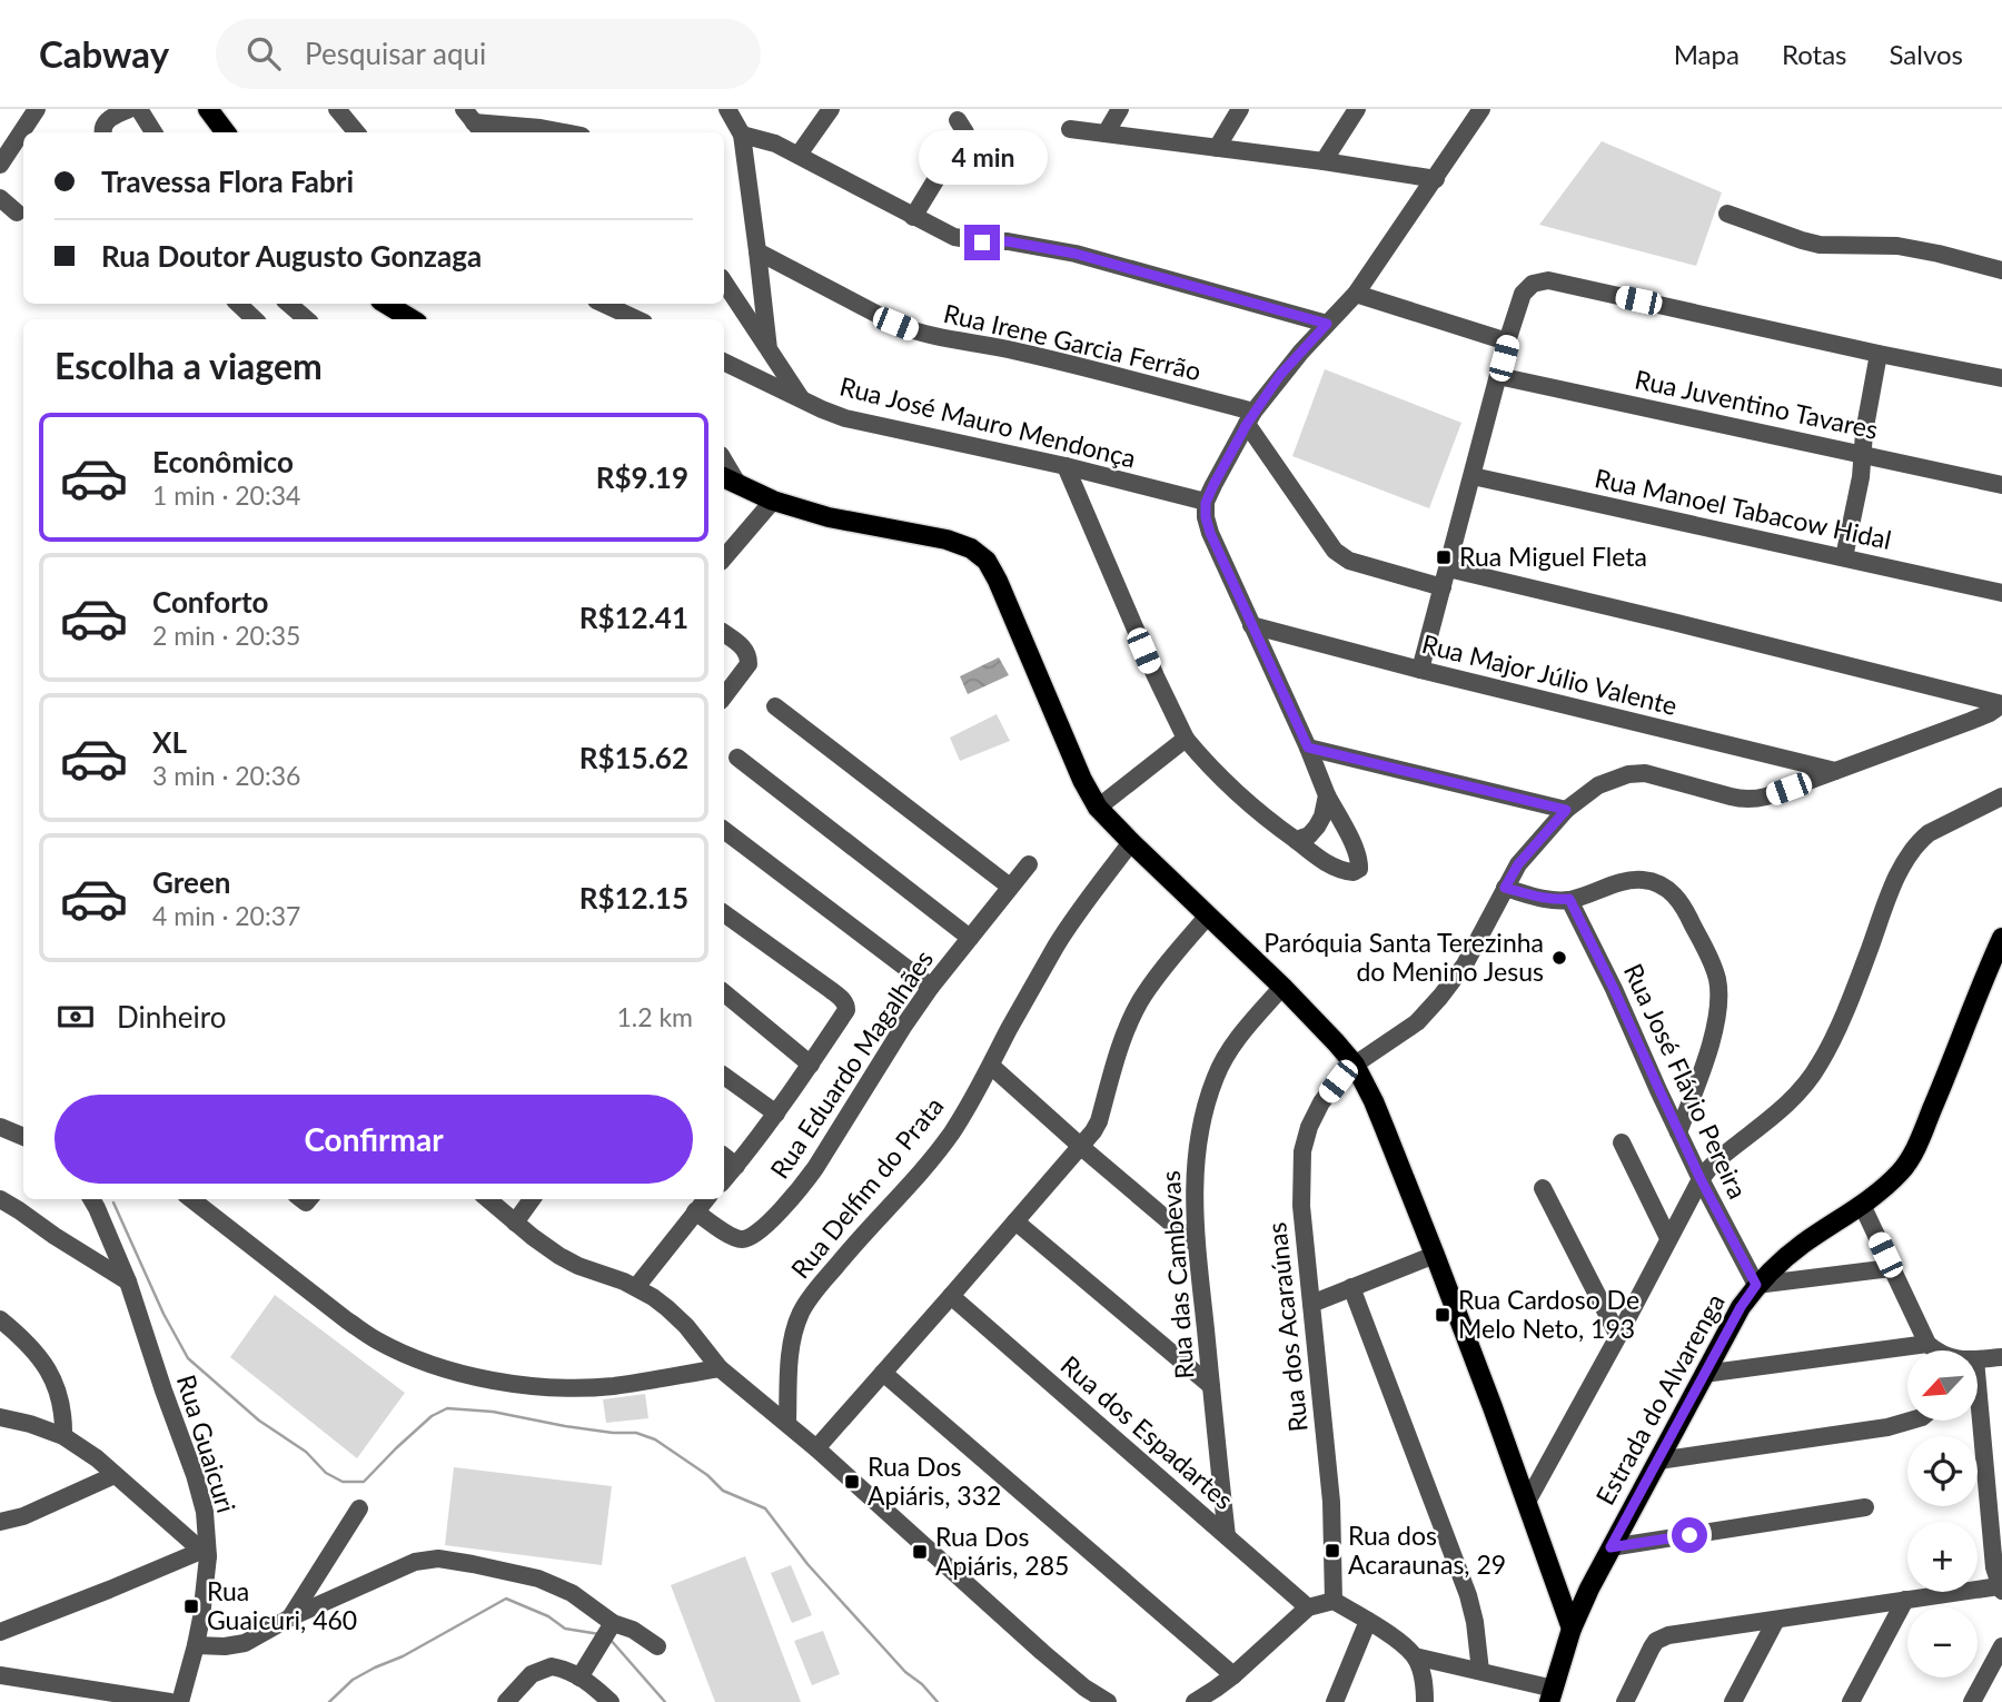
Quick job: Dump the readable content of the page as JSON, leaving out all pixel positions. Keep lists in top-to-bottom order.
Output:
{
  "streets": {
    "main road": ["Estrada do Alvarenga"],
    "street": [
      "Rua Irene Garcia Ferrão",
      "Rua Juventino Tavares",
      "Rua José Mauro Mendonça",
      "Rua Manoel Tabacow Hidal",
      "Rua Major Júlio Valente",
      "Rua Eduardo Magalhães",
      "Rua José Flávio Pereira",
      "Rua Delfim do Prata",
      "Rua das Cambevas",
      "Rua dos Acaraúnas",
      "Rua dos Espadartes",
      "Rua Guaicuri"
    ]
  },
  "crossings": [
    ["Rua Major Júlio Valente", "Rua dos Acaraúnas"],
    ["Rua José Flávio Pereira", "Estrada do Alvarenga"],
    ["Rua das Cambevas", "Rua dos Espadartes"]
  ],
  "places": {
    "transit": [
      "Rua Miguel Fleta",
      "Rua Cardoso De Melo Neto, 193",
      "Rua Dos Apiáris, 332",
      "Rua dos Acaraunas, 29",
      "Rua Dos Apiáris, 285",
      "Rua Guaicuri, 460"
    ],
    "other": ["Paróquia Santa Terezinha do Menino Jesus"]
  },
  "north": "bottom left",
  "page": {
    "header": "Cabway",
    "search": "Pesquisar aqui",
    "nav": ["Mapa", "Rotas", "Salvos"],
    "bubble": "4 min",
    "banner": ["Travessa Flora Fabri", "Rua Doutor Augusto Gonzaga"],
    "heading": "Escolha a viagem",
    "list": [
      {
        "name": "Econômico",
        "note": "1 min · 20:34",
        "value": "R$9.19"
      },
      {
        "name": "Conforto",
        "note": "2 min · 20:35",
        "value": "R$12.41"
      },
      {
        "name": "XL",
        "note": "3 min · 20:36",
        "value": "R$15.62"
      },
      {
        "name": "Green",
        "note": "4 min · 20:37",
        "value": "R$12.15"
      }
    ],
    "pay": ["Dinheiro", "1.2 km"],
    "buttons": "Confirmar",
    "map_buttons": ["+", "−"]
  }
}
